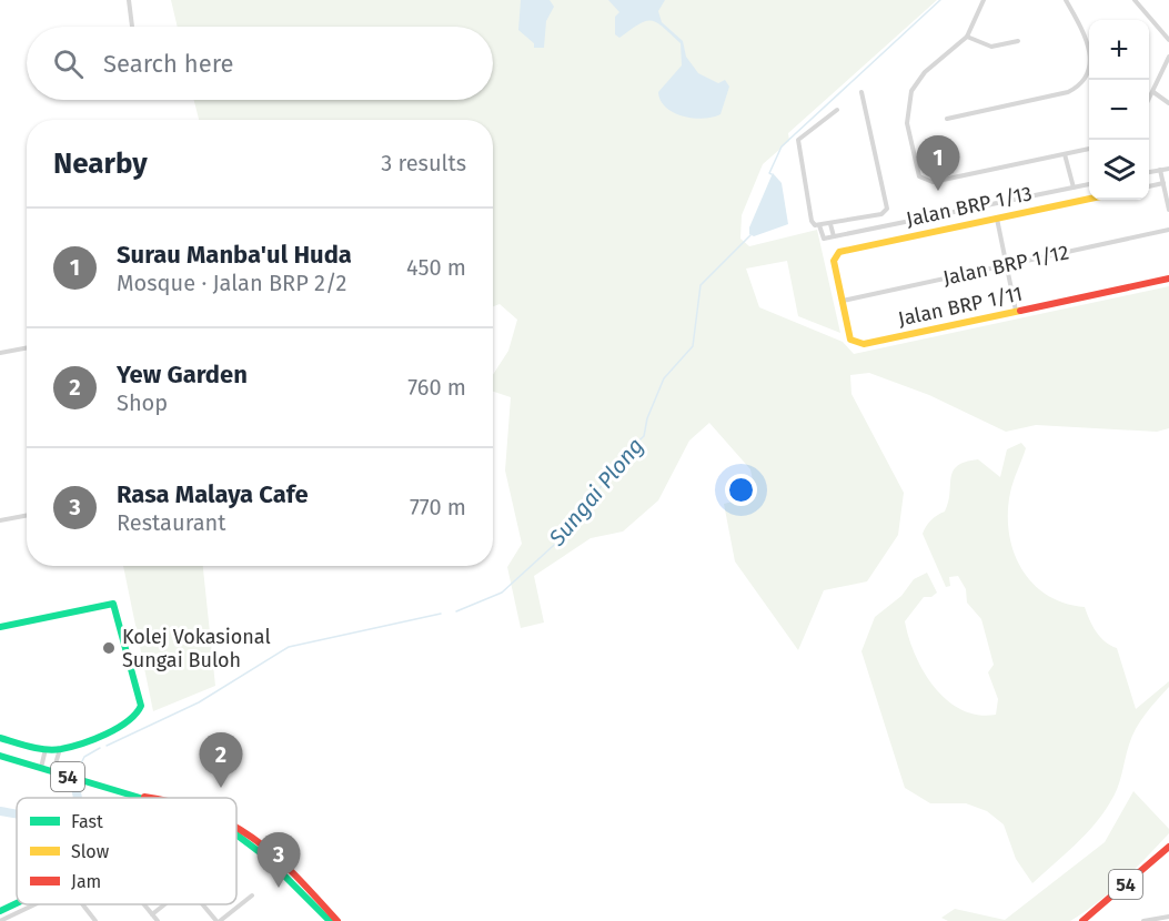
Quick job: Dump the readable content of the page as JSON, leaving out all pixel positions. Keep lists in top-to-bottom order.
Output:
{
  "streets": {
    "main road": ["Jalan BRP 1/13", "Jalan BRP 1/11", "54"],
    "street": ["Jalan BRP 1/12"]
  },
  "crossings": [
    ["Jalan BRP 1/13", "Jalan BRP 1/11"],
    ["Jalan BRP 1/12", "Jalan BRP 1/11"]
  ],
  "water": ["Sungai Plong"],
  "places": ["Kolej Vokasional Sungai Buloh"],
  "legend": ["Fast", "Slow", "Jam"],
  "page": {
    "map_buttons": ["+", "−"],
    "search": "Search here",
    "heading": ["Nearby", "3 results"],
    "pins": ["1", "2", "3"],
    "list": [
      {
        "mark": "1",
        "name": "Surau Manba'ul Huda",
        "note": "Mosque · Jalan BRP 2/2",
        "value": "450 m"
      },
      {
        "mark": "2",
        "name": "Yew Garden",
        "note": "Shop",
        "value": "760 m"
      },
      {
        "mark": "3",
        "name": "Rasa Malaya Cafe",
        "note": "Restaurant",
        "value": "770 m"
      }
    ]
  }
}
